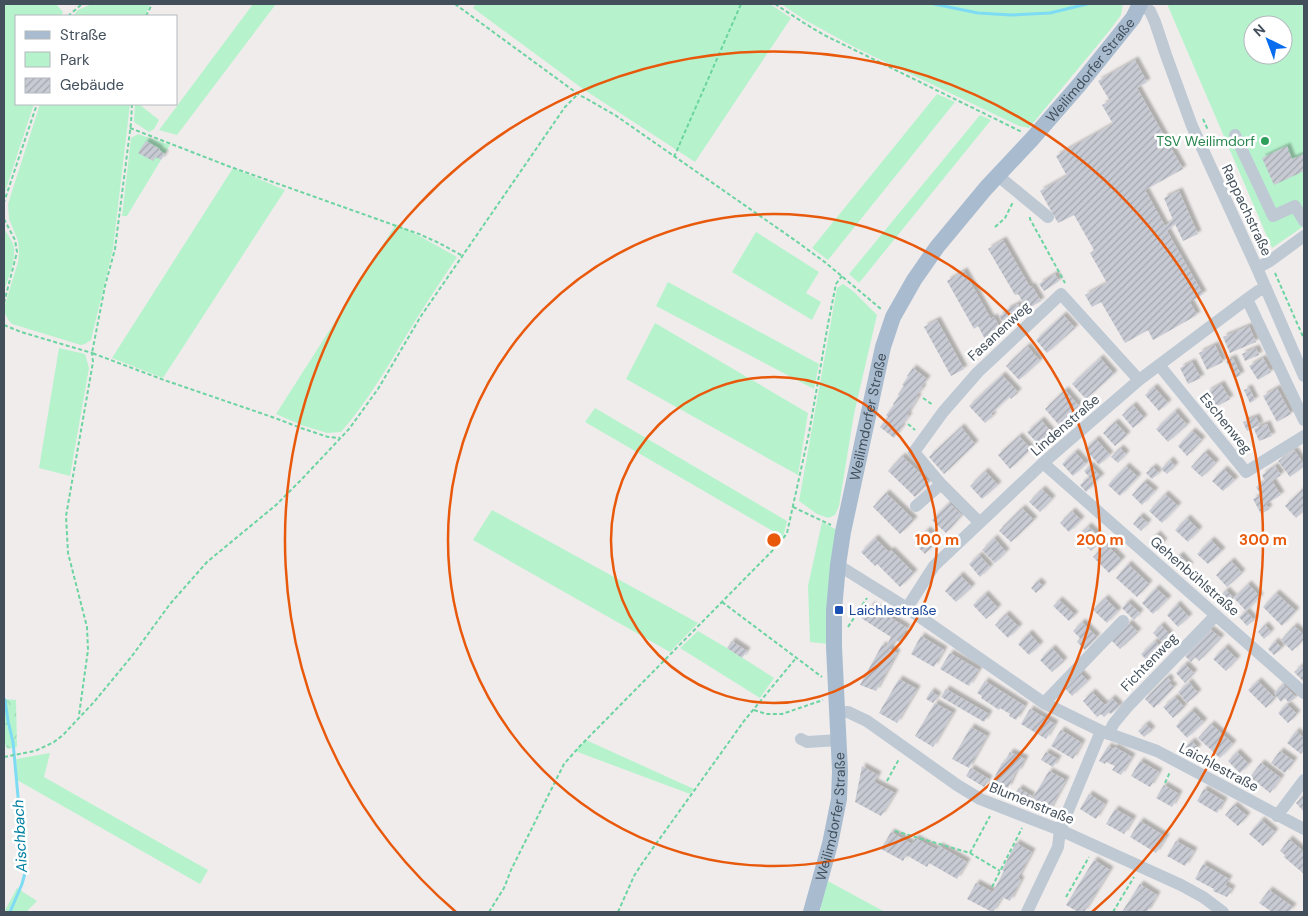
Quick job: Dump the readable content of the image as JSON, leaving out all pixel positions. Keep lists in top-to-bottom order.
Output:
{
  "streets": {
    "main road": ["Weilimdorfer Straße"],
    "street": [
      "Rappachstraße",
      "Fasanenweg",
      "Eschenweg",
      "Lindenstraße",
      "Gehenbühlstraße",
      "Fichtenweg",
      "Laichlestraße",
      "Blumenstraße"
    ]
  },
  "crossings": [
    ["Weilimdorfer Straße", "Rappachstraße"],
    ["Weilimdorfer Straße", "Laichlestraße"],
    ["Weilimdorfer Straße", "Blumenstraße"],
    ["Rappachstraße", "Lindenstraße"],
    ["Fasanenweg", "Lindenstraße"],
    ["Eschenweg", "Lindenstraße"],
    ["Lindenstraße", "Gehenbühlstraße"],
    ["Lindenstraße", "Laichlestraße"],
    ["Gehenbühlstraße", "Fichtenweg"],
    ["Fichtenweg", "Laichlestraße"],
    ["Fichtenweg", "Blumenstraße"]
  ],
  "water": ["Aischbach"],
  "places": {
    "other": ["TSV Weilimdorf"],
    "transit": ["Laichlestraße"]
  },
  "legend": ["Straße", "Park", "Gebäude"],
  "north": "top left",
  "rings": ["100 m", "200 m", "300 m"]
}
